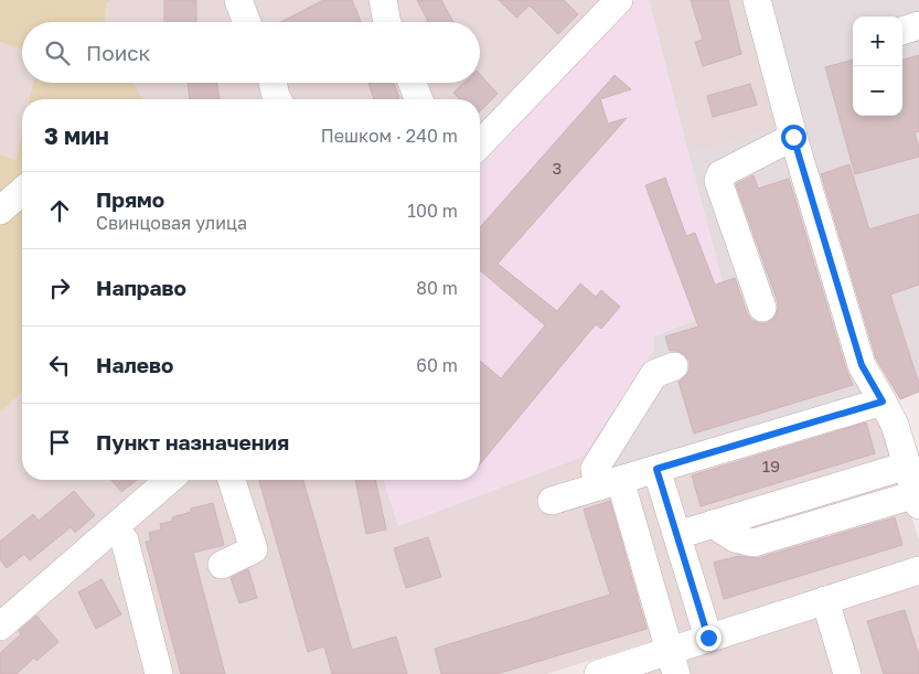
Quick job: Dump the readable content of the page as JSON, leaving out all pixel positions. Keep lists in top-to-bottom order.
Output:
{
  "house_numbers": ["3", "19"],
  "page": {
    "map_buttons": ["+", "−"],
    "search": "Поиск",
    "heading": ["3 мин", "Пешком · 240 m"],
    "list": [
      ["Прямо", "Свинцовая улица", "100 m"],
      ["Направо", "80 m"],
      ["Налево", "60 m"],
      "Пункт назначения"
    ]
  }
}
